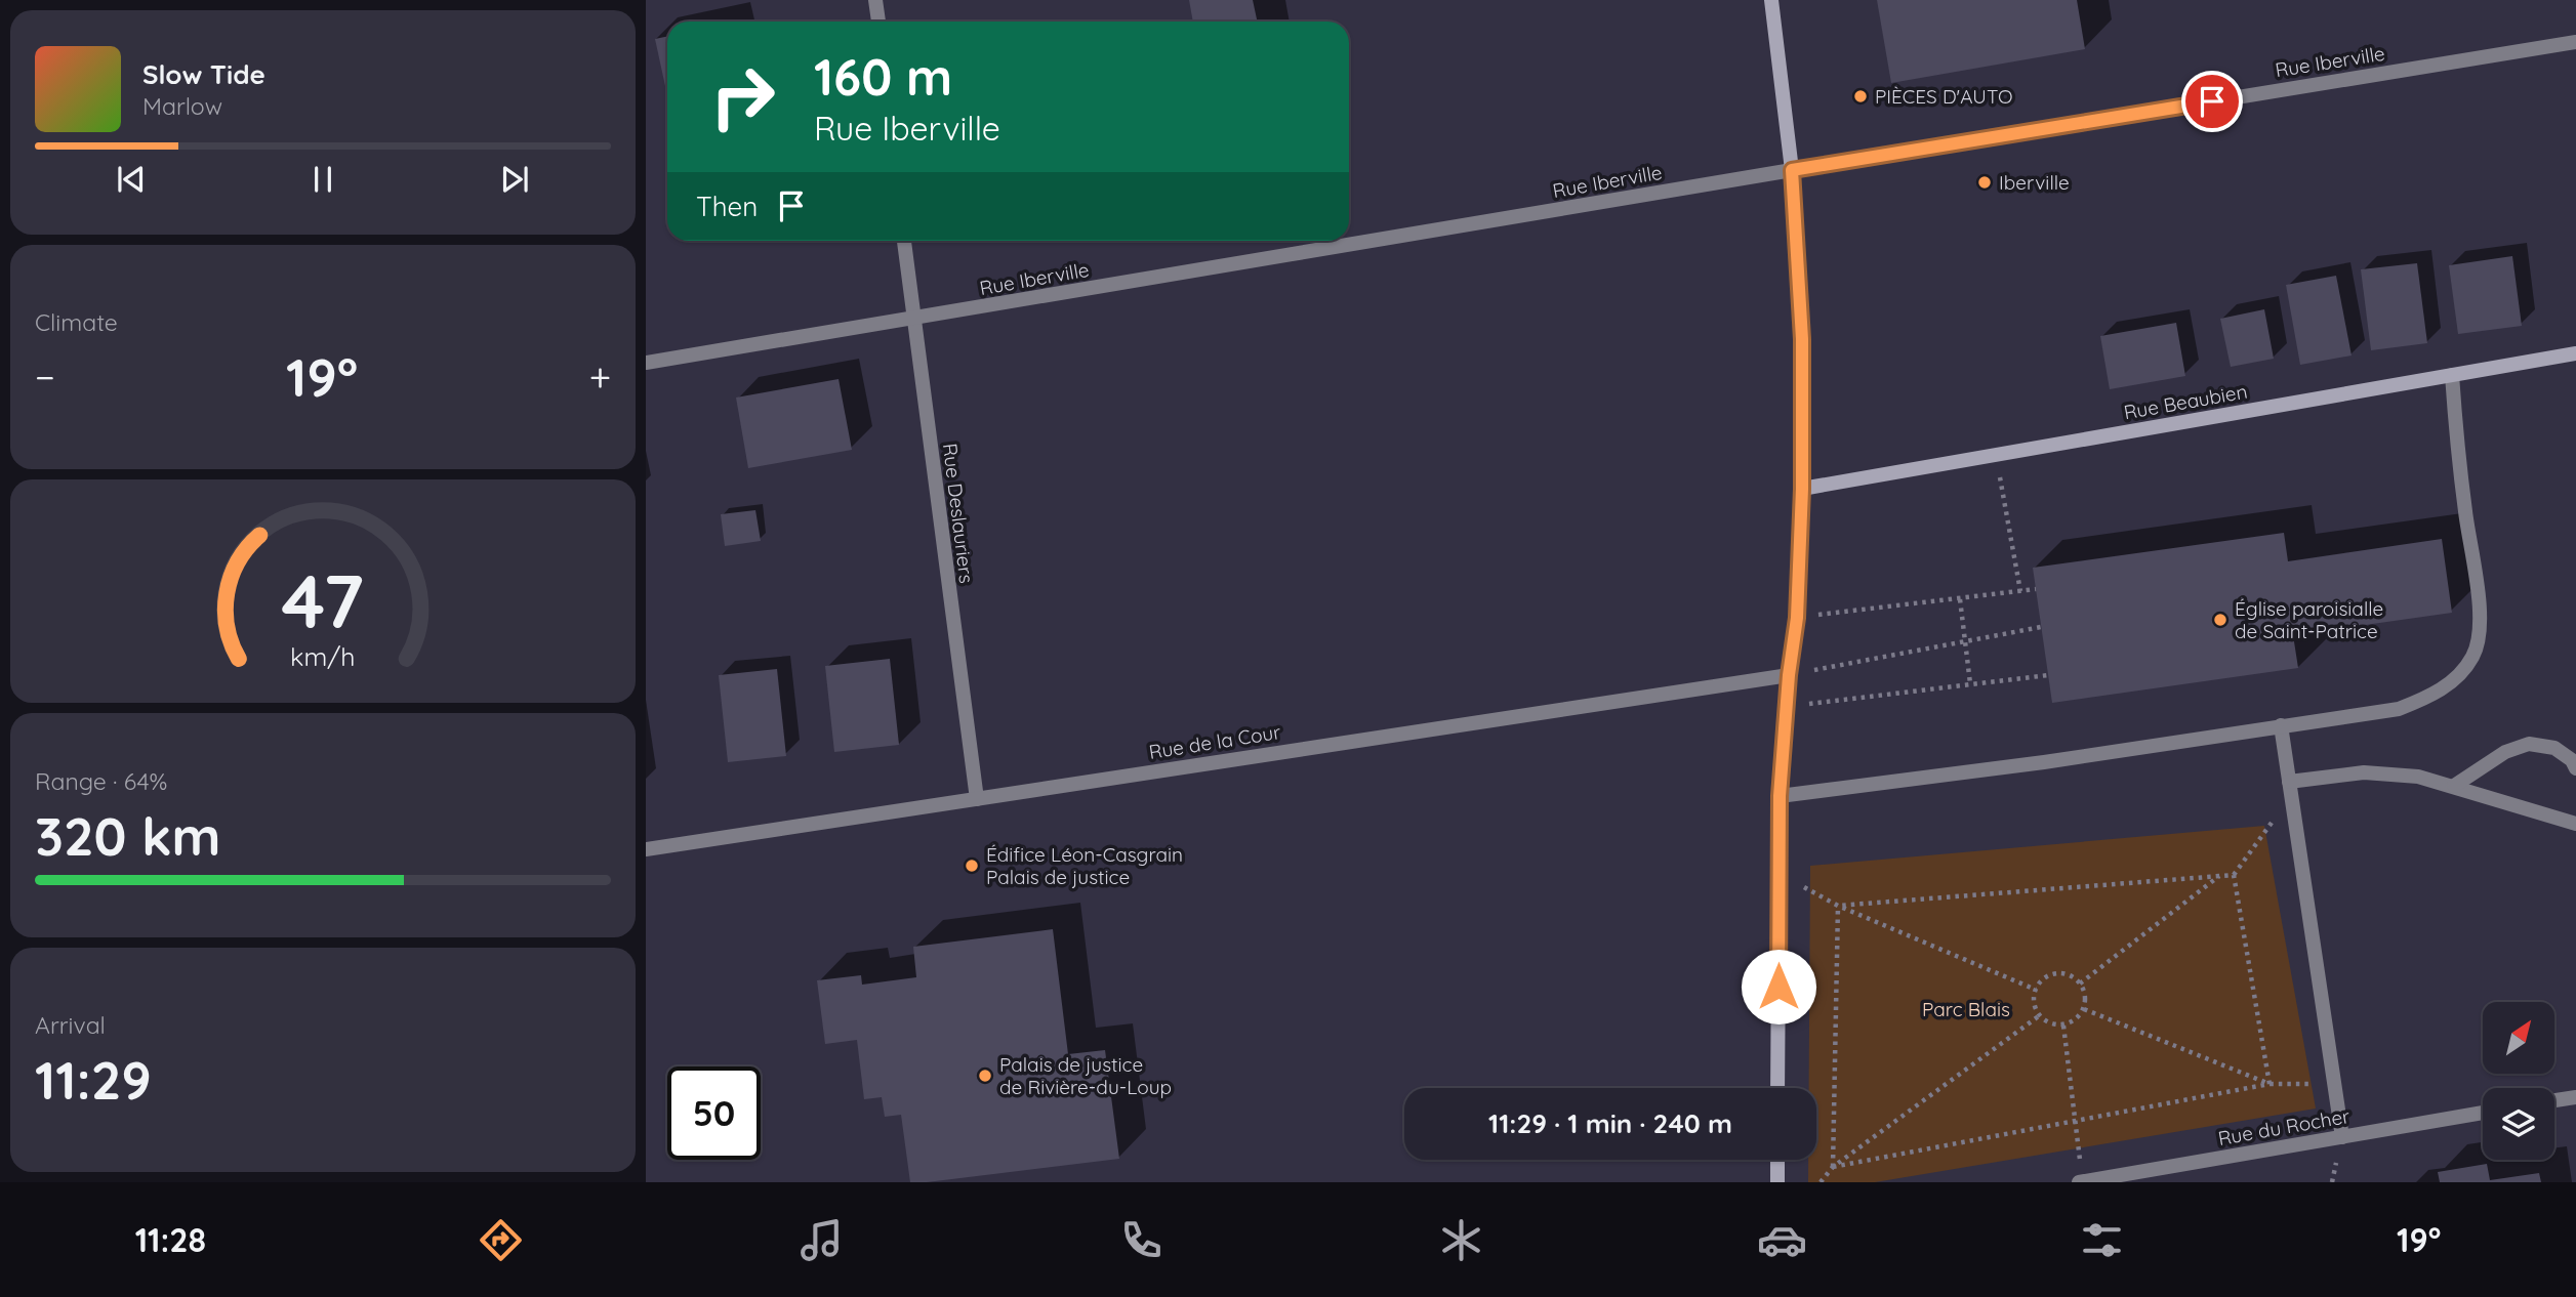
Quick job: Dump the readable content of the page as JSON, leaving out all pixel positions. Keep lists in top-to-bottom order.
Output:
{
  "streets": {
    "main road": ["Rue Beaubien"],
    "street": [
      "Rue Iberville",
      "Rue Deslauriers",
      "Rue de la Cour",
      "Rue du Rocher"
    ]
  },
  "crossings": [
    ["Rue Iberville", "Rue Deslauriers"],
    ["Rue Deslauriers", "Rue de la Cour"]
  ],
  "parks": ["Parc Blais"],
  "places": [
    "PIÈCES D'AUTO",
    "Iberville",
    "Église paroisialle de Saint-Patrice",
    "Édifice Léon-Casgrain Palais de justice",
    "Palais de justice de Rivière-du-Loup"
  ],
  "north": "top right",
  "page": {
    "turn": ["160 m", "Rue Iberville"],
    "song": ["Slow Tide", "Marlow"],
    "then": "Then",
    "tile": [
      "Climate",
      ["Range · 64%", "320 km"],
      ["Arrival", "11:29"]
    ],
    "heat": ["−", "19°", "+"],
    "limit": "50",
    "trip": "11:29 · 1 min · 240 m",
    "tabs": ["11:28", "19°"],
    "gauge": ["47", "km/h"]
  }
}
